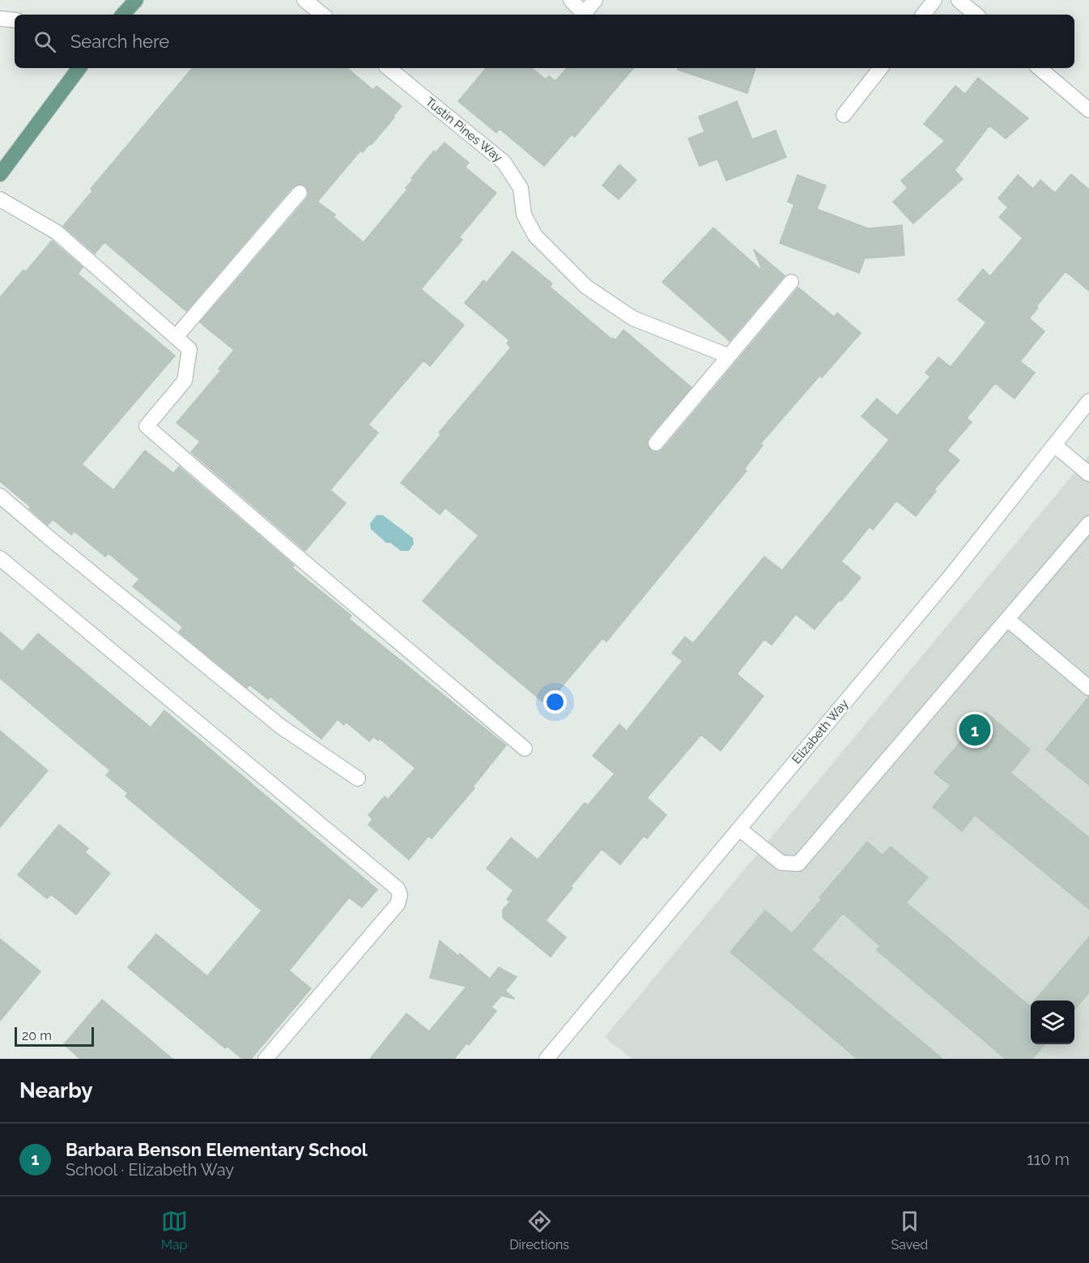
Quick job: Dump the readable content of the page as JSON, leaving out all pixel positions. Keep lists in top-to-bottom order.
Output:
{
  "streets": {
    "street": ["Tustin Pines Way", "Elizabeth Way"]
  },
  "scale_bar": "20 m",
  "page": {
    "search": "Search here",
    "pins": "1",
    "scale": "20 m",
    "heading": "Nearby",
    "list": [
      {
        "mark": "1",
        "name": "Barbara Benson Elementary School",
        "note": "School · Elizabeth Way",
        "value": "110 m"
      }
    ],
    "nav": ["Map", "Directions", "Saved"]
  }
}
